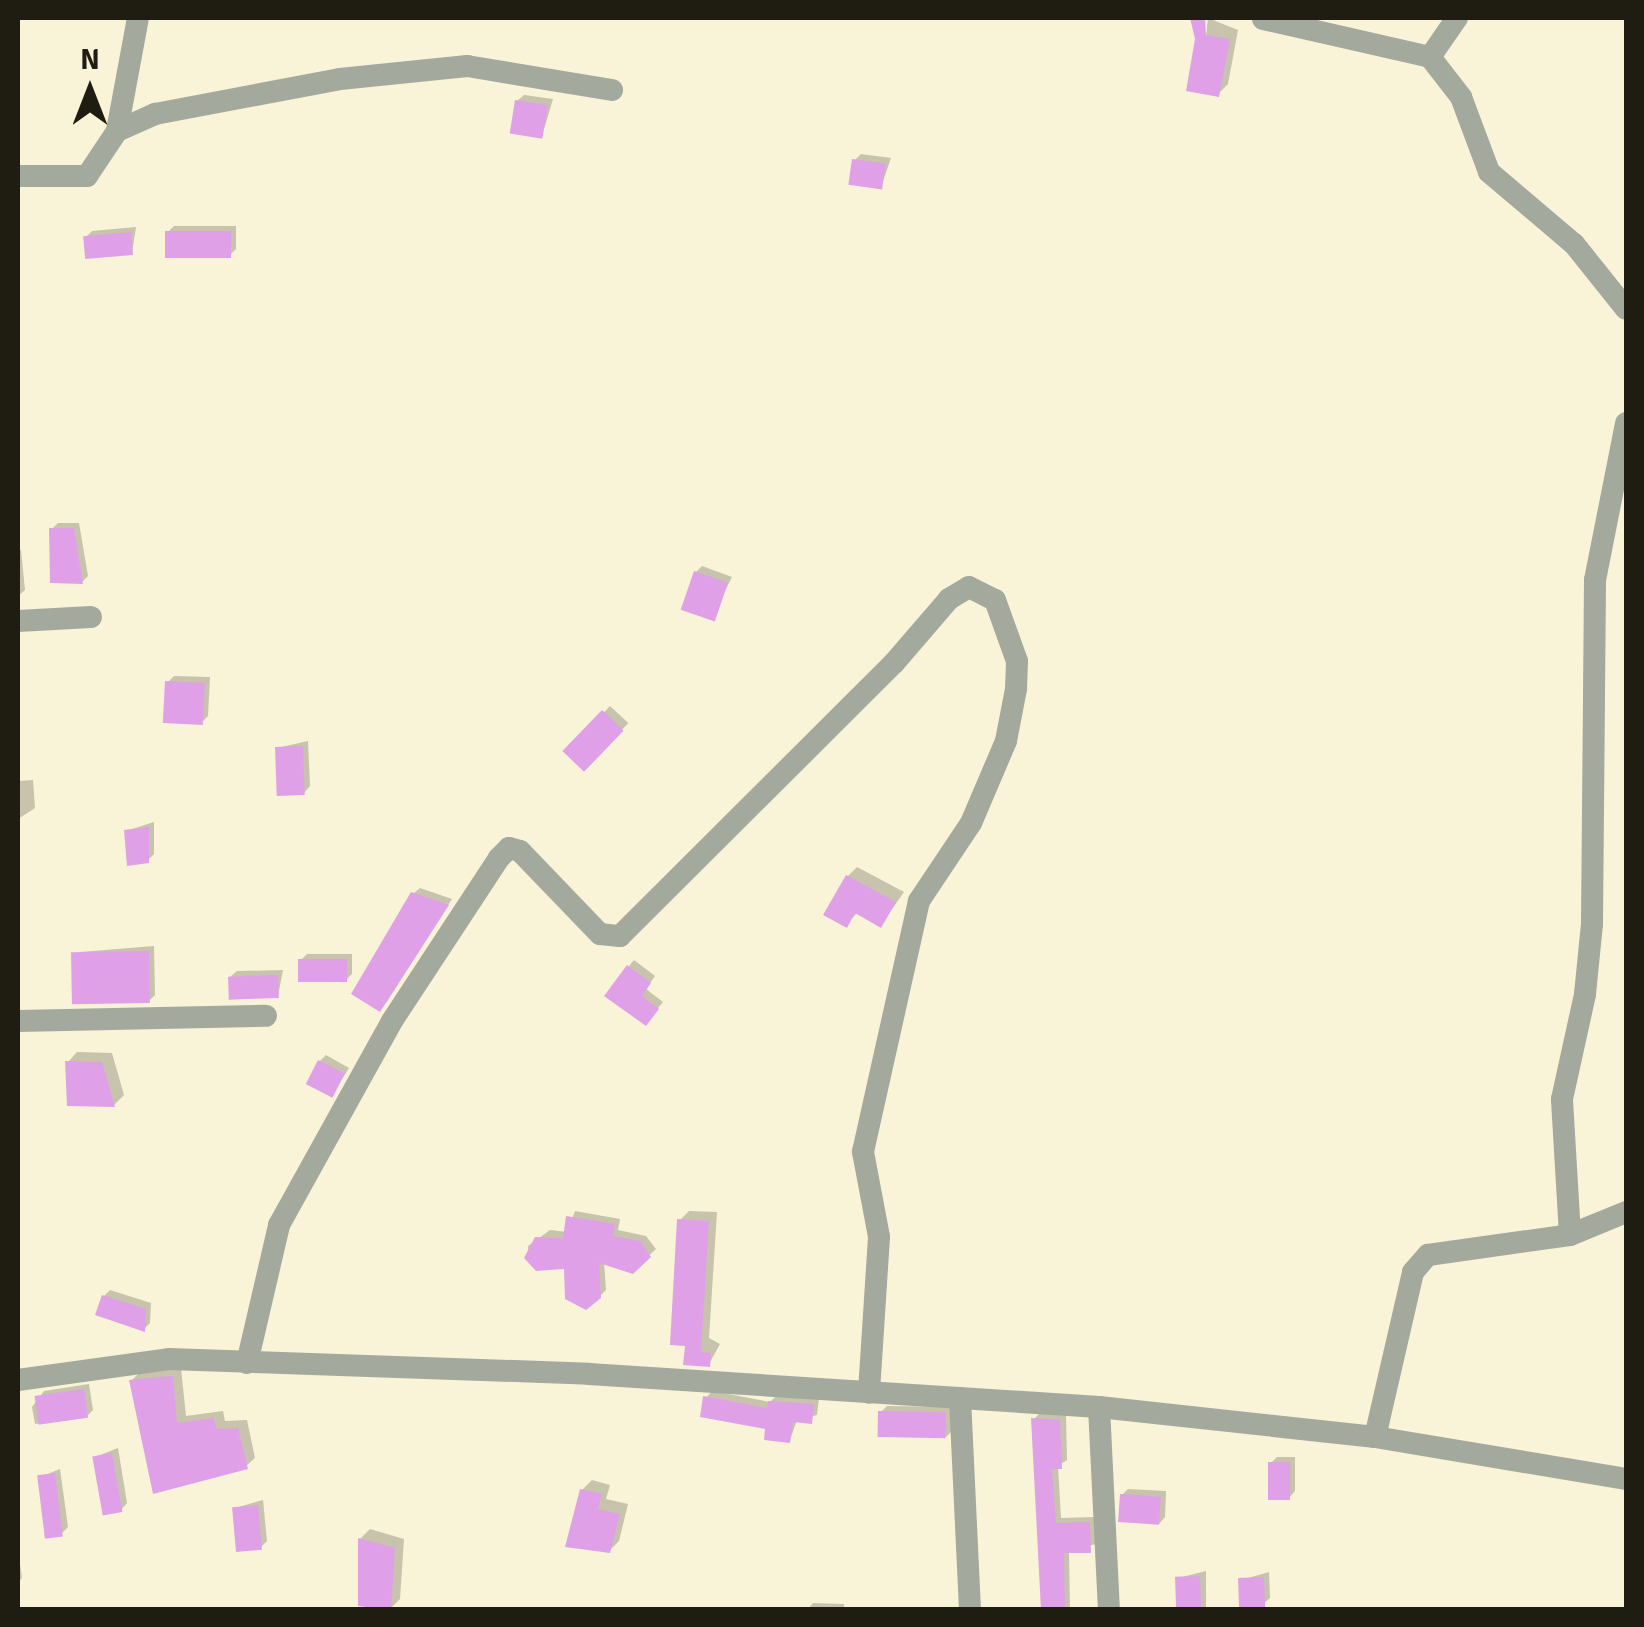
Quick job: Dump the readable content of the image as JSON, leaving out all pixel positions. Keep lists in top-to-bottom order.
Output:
{
  "north": "top"
}
